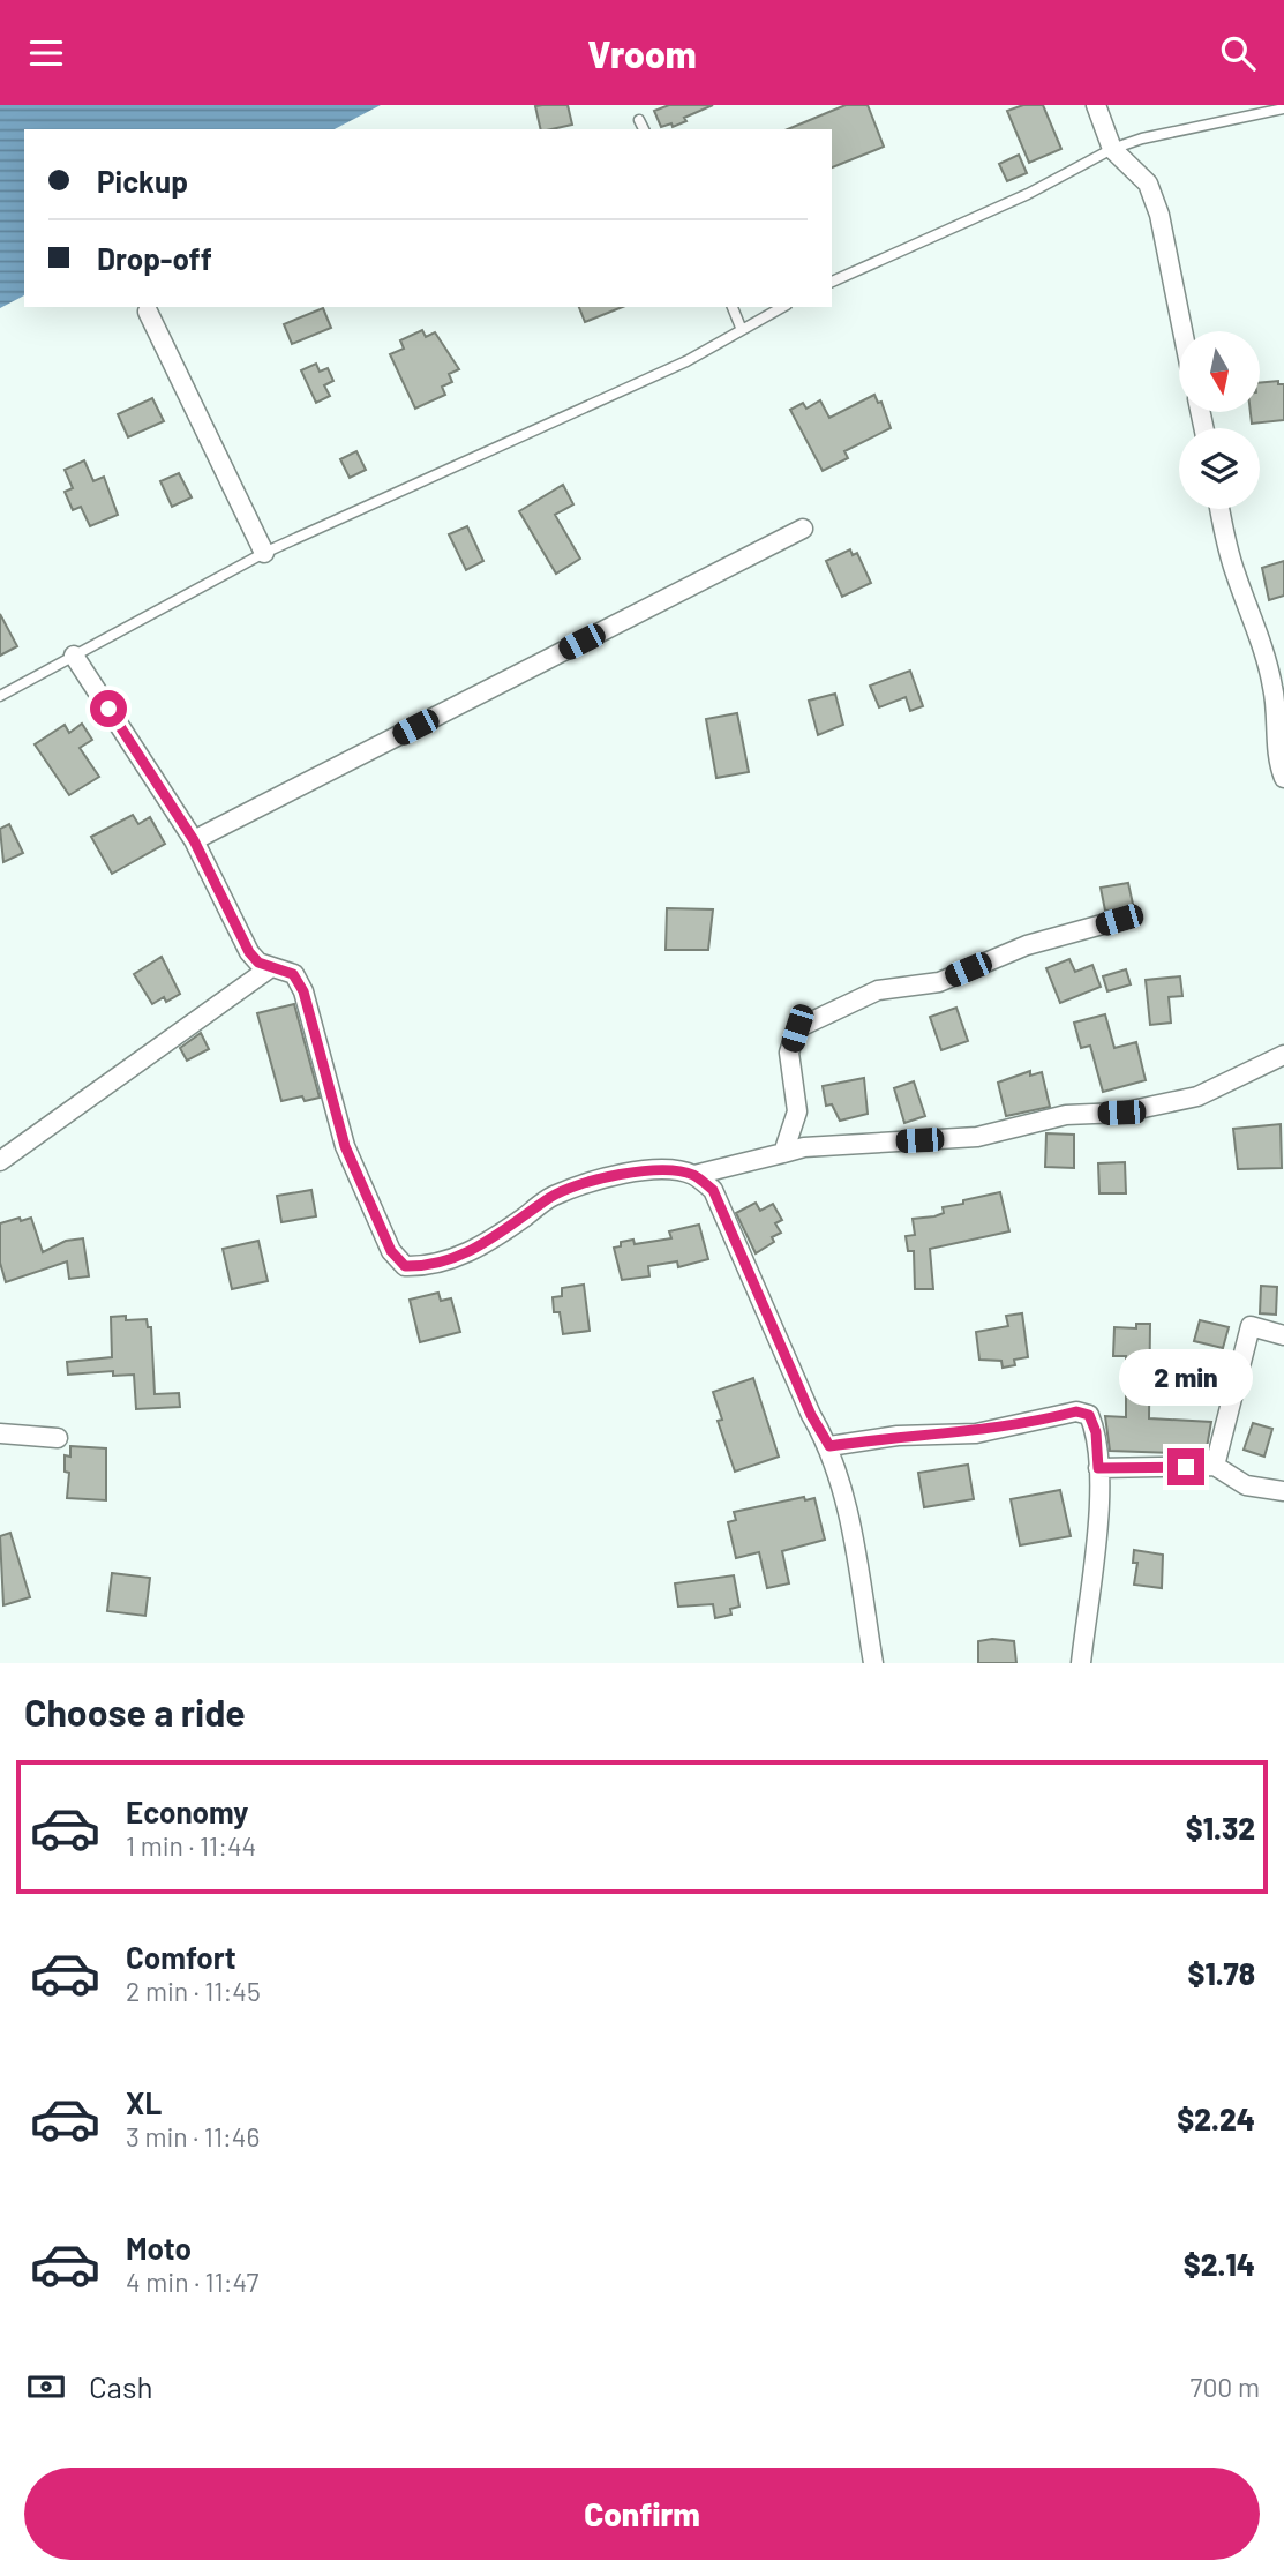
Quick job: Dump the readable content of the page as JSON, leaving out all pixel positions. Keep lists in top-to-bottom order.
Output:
{
  "north": "bottom",
  "page": {
    "header": "Vroom",
    "banner": ["Pickup", "Drop-off"],
    "bubble": "2 min",
    "heading": "Choose a ride",
    "list": [
      {
        "name": "Economy",
        "note": "1 min · 11:44",
        "value": "$1.32"
      },
      {
        "name": "Comfort",
        "note": "2 min · 11:45",
        "value": "$1.78"
      },
      {
        "name": "XL",
        "note": "3 min · 11:46",
        "value": "$2.24"
      },
      {
        "name": "Moto",
        "note": "4 min · 11:47",
        "value": "$2.14"
      }
    ],
    "pay": ["Cash", "700 m"],
    "buttons": "Confirm"
  }
}
